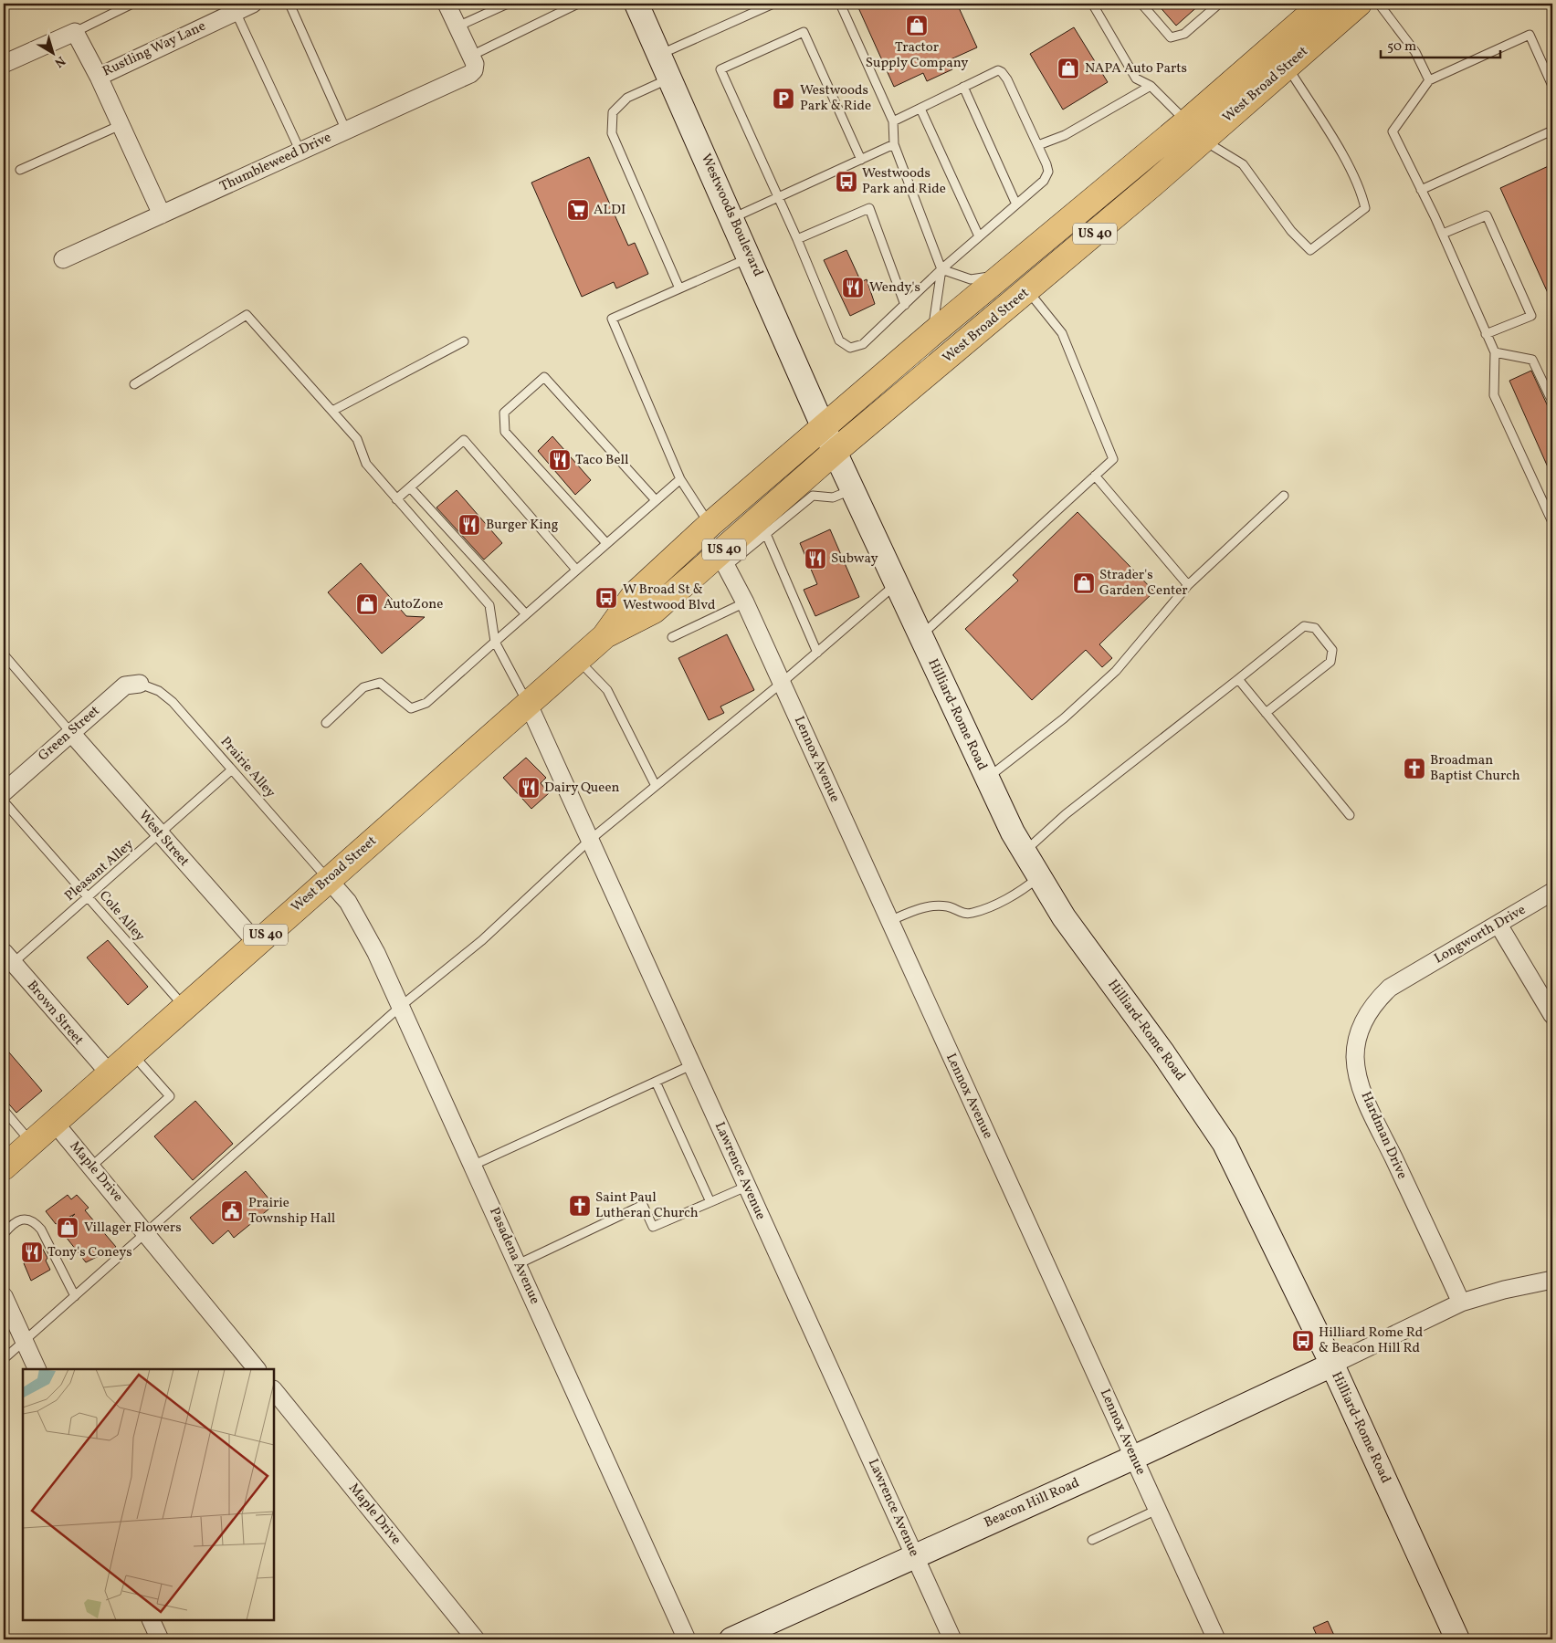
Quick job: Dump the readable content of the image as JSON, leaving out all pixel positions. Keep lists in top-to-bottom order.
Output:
{
  "streets": {
    "main road": [
      "West Broad Street",
      "Westwoods Boulevard",
      "US 40",
      "Hilliard-Rome Road",
      "Beacon Hill Road"
    ],
    "street": [
      "Rustling Way Lane",
      "Thumbleweed Drive",
      "Green Street",
      "Lennox Avenue",
      "West Street",
      "Longworth Drive",
      "Brown Street",
      "Hardman Drive",
      "Lawrence Avenue",
      "Maple Drive",
      "Pasadena Avenue"
    ],
    "lane": ["Prairie Alley", "Pleasant Alley", "Cole Alley"]
  },
  "crossings": [
    ["West Broad Street", "Westwoods Boulevard"],
    ["West Broad Street", "Hilliard-Rome Road"],
    ["West Broad Street", "Lennox Avenue"],
    ["West Broad Street", "Prairie Alley"],
    ["West Broad Street", "West Street"],
    ["West Broad Street", "Cole Alley"],
    ["West Broad Street", "Brown Street"],
    ["West Broad Street", "Lawrence Avenue"],
    ["West Broad Street", "Maple Drive"],
    ["West Broad Street", "Pasadena Avenue"],
    ["Westwoods Boulevard", "Hilliard-Rome Road"],
    ["Hilliard-Rome Road", "Beacon Hill Road"],
    ["Green Street", "Prairie Alley"],
    ["Green Street", "West Street"],
    ["Lennox Avenue", "Beacon Hill Road"],
    ["Prairie Alley", "Pleasant Alley"],
    ["Prairie Alley", "Pasadena Avenue"],
    ["West Street", "Pleasant Alley"],
    ["Pleasant Alley", "Cole Alley"],
    ["Pleasant Alley", "Brown Street"],
    ["Longworth Drive", "Hardman Drive"],
    ["Lawrence Avenue", "Beacon Hill Road"]
  ],
  "places": {
    "shop": [
      "Tractor Supply Company",
      "NAPA Auto Parts",
      "Strader's Garden Center",
      "AutoZone",
      "Villager Flowers"
    ],
    "parking": ["Westwoods Park & Ride"],
    "bus stop": ["Westwoods Park and Ride", "W Broad St & Westwood Blvd", "Hilliard Rome Rd & Beacon Hill Rd"],
    "supermarket": ["ALDI"],
    "restaurant": [
      "Wendy's",
      "Taco Bell",
      "Burger King",
      "Subway",
      "Dairy Queen",
      "Tony's Coneys"
    ],
    "church": ["Broadman Baptist Church", "Saint Paul Lutheran Church"],
    "public building": ["Prairie Township Hall"]
  },
  "scale_bar": "50 m",
  "north": "bottom right"
}
